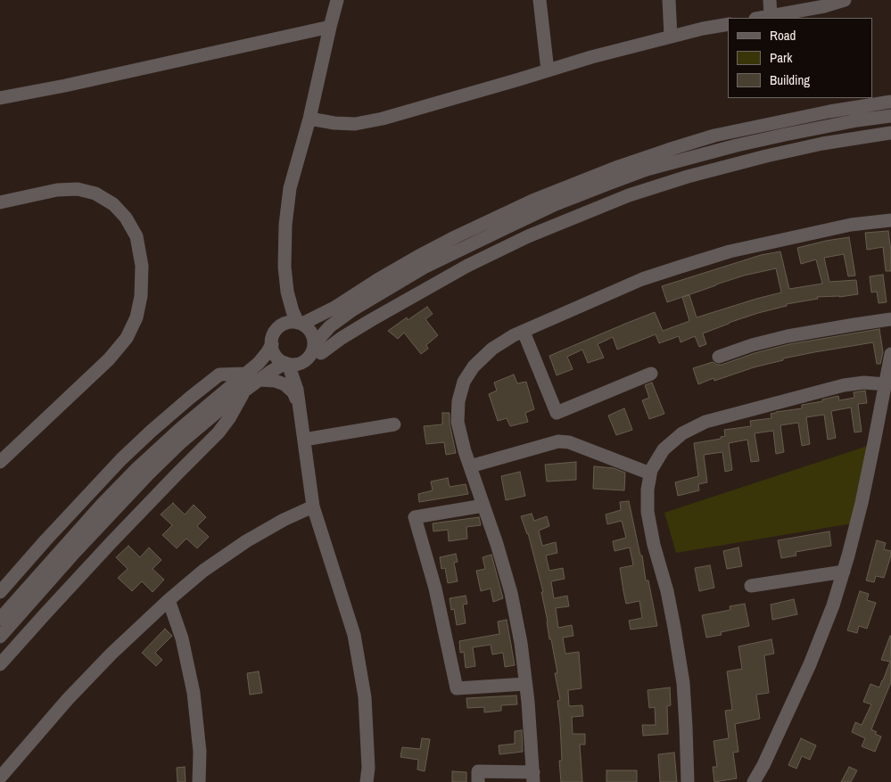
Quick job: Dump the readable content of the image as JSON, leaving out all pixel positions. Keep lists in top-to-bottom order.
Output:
{
  "legend": ["Road", "Park", "Building"]
}
